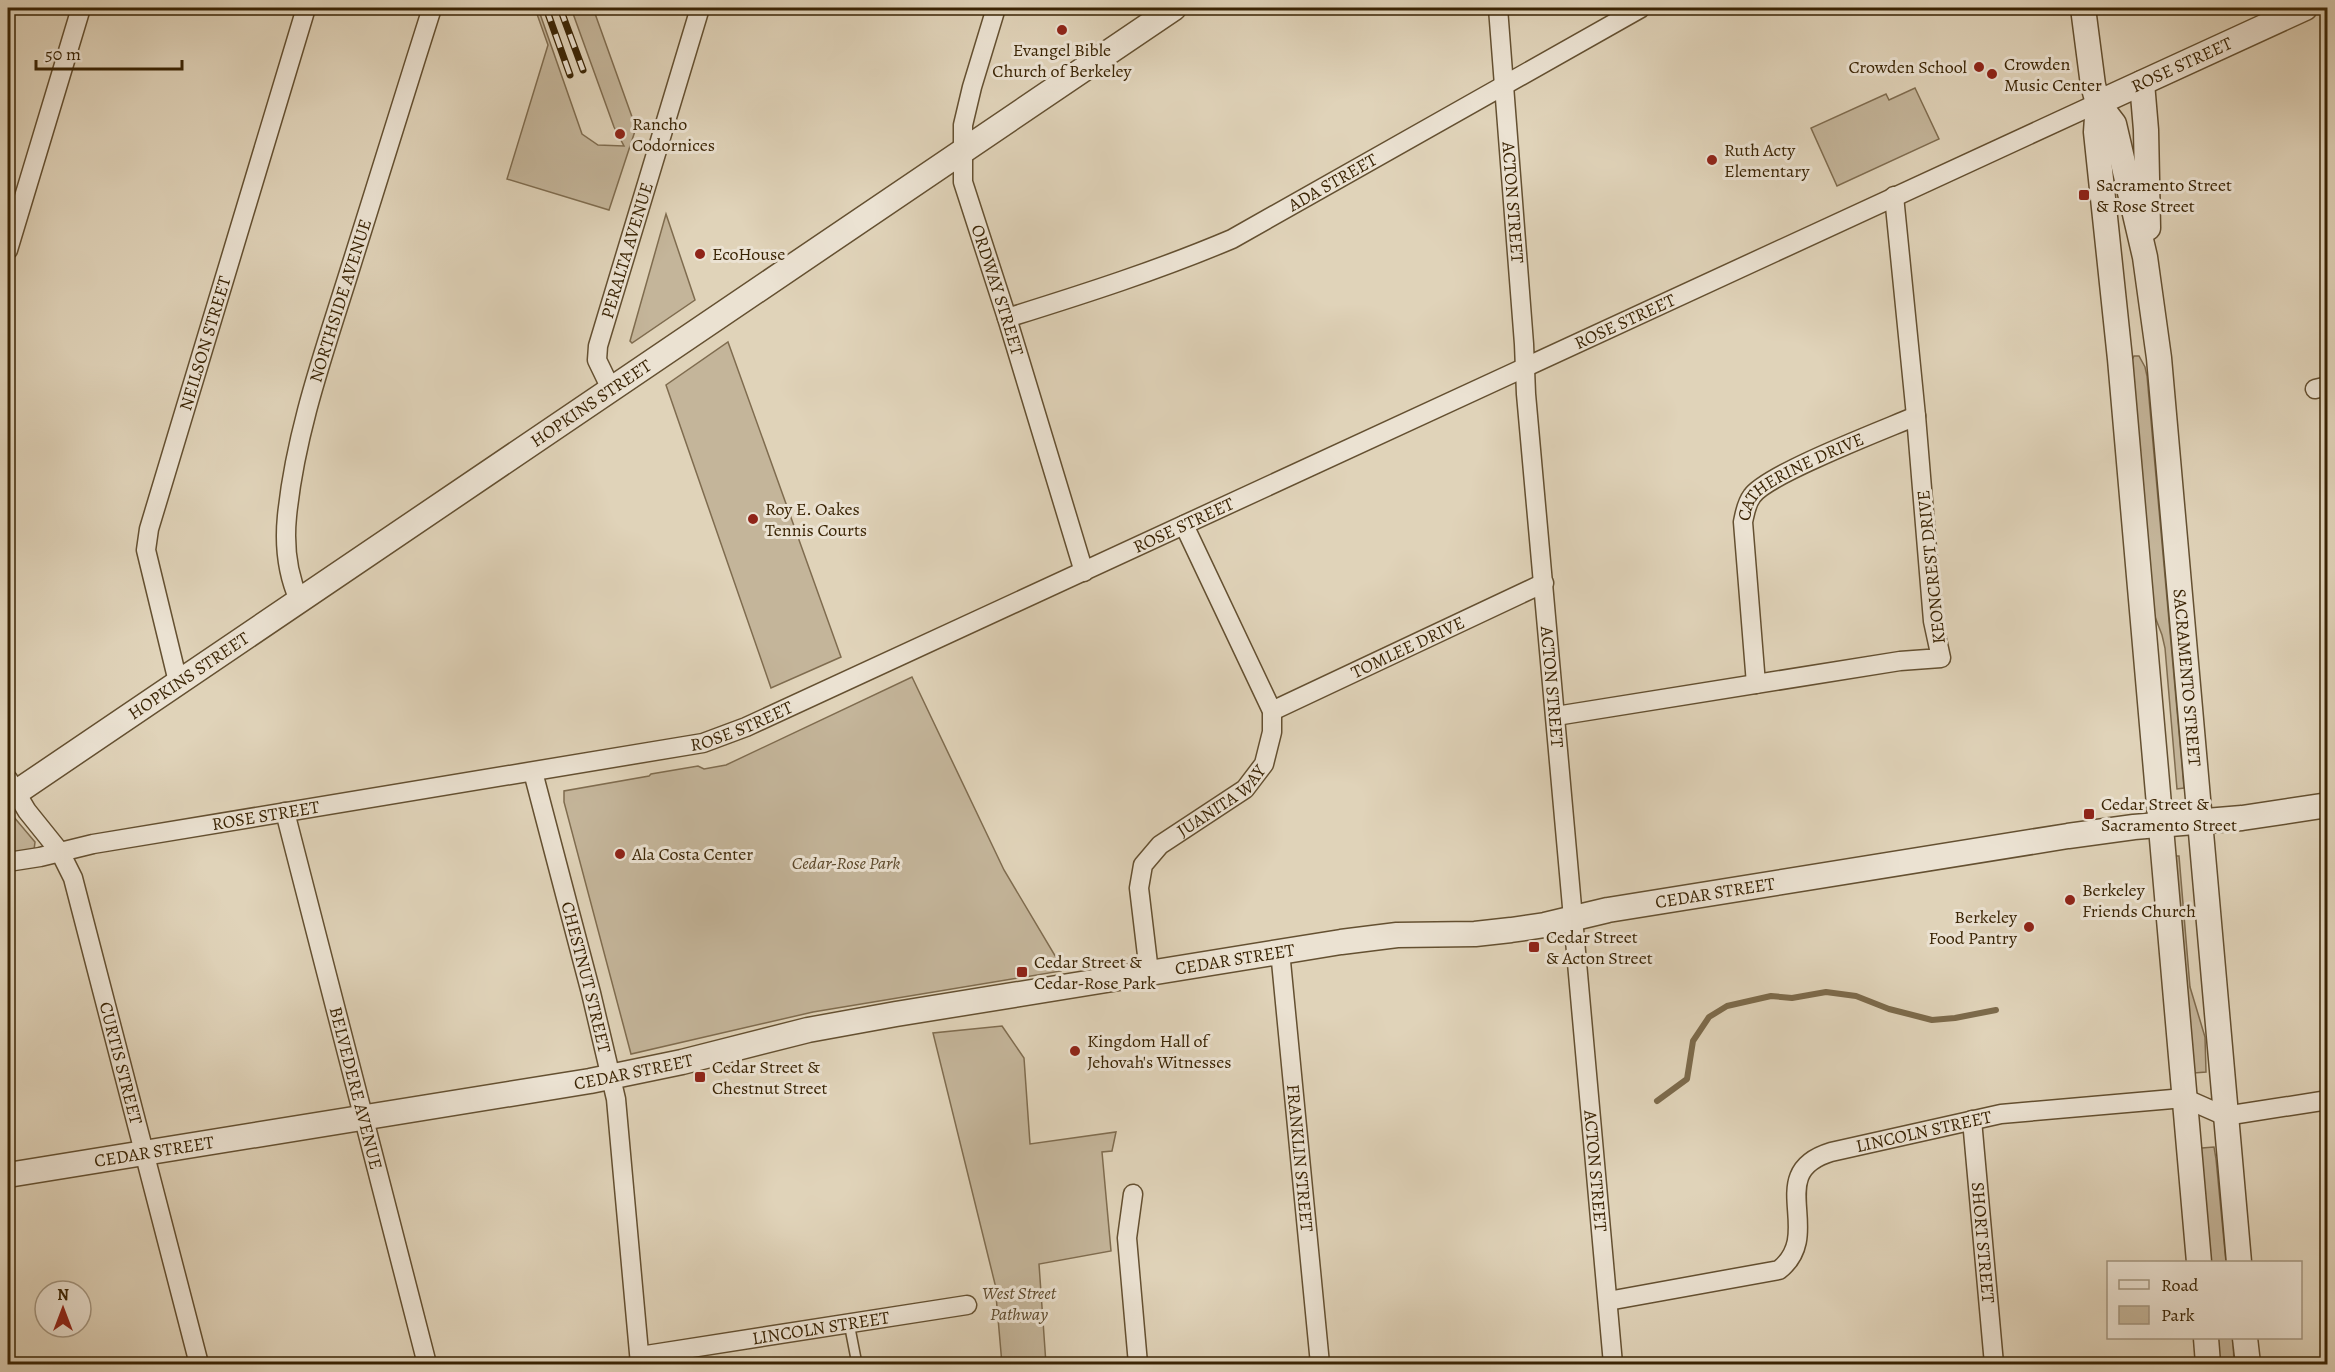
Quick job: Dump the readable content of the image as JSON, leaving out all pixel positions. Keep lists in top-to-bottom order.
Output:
{
  "streets": {
    "street": [
      "ROSE STREET",
      "ADA STREET",
      "ACTON STREET",
      "PERALTA AVENUE",
      "ORDWAY STREET",
      "NORTHSIDE AVENUE",
      "NEILSON STREET",
      "HOPKINS STREET",
      "CATHERINE DRIVE",
      "KEONCREST DRIVE",
      "TOMLEE DRIVE",
      "SACRAMENTO STREET",
      "JUANITA WAY",
      "CEDAR STREET",
      "CHESTNUT STREET",
      "CURTIS STREET",
      "BELVEDERE AVENUE",
      "LINCOLN STREET",
      "FRANKLIN STREET",
      "SHORT STREET"
    ]
  },
  "crossings": [
    ["ROSE STREET", "ACTON STREET"],
    ["ROSE STREET", "ORDWAY STREET"],
    ["ROSE STREET", "KEONCREST DRIVE"],
    ["ROSE STREET", "SACRAMENTO STREET"],
    ["ROSE STREET", "JUANITA WAY"],
    ["ROSE STREET", "CHESTNUT STREET"],
    ["ROSE STREET", "CURTIS STREET"],
    ["ROSE STREET", "BELVEDERE AVENUE"],
    ["ADA STREET", "ACTON STREET"],
    ["ADA STREET", "ORDWAY STREET"],
    ["ACTON STREET", "KEONCREST DRIVE"],
    ["ACTON STREET", "TOMLEE DRIVE"],
    ["ACTON STREET", "CEDAR STREET"],
    ["ACTON STREET", "LINCOLN STREET"],
    ["PERALTA AVENUE", "HOPKINS STREET"],
    ["ORDWAY STREET", "HOPKINS STREET"],
    ["NORTHSIDE AVENUE", "HOPKINS STREET"],
    ["NEILSON STREET", "HOPKINS STREET"],
    ["HOPKINS STREET", "CURTIS STREET"],
    ["CATHERINE DRIVE", "KEONCREST DRIVE"],
    ["TOMLEE DRIVE", "JUANITA WAY"],
    ["SACRAMENTO STREET", "CEDAR STREET"],
    ["SACRAMENTO STREET", "LINCOLN STREET"],
    ["JUANITA WAY", "CEDAR STREET"],
    ["CEDAR STREET", "CHESTNUT STREET"],
    ["CEDAR STREET", "CURTIS STREET"],
    ["CEDAR STREET", "BELVEDERE AVENUE"],
    ["CEDAR STREET", "FRANKLIN STREET"],
    ["CHESTNUT STREET", "LINCOLN STREET"],
    ["LINCOLN STREET", "SHORT STREET"]
  ],
  "parks": ["Cedar-Rose Park", "West Street Pathway"],
  "places": {
    "other": [
      "Evangel Bible Church of Berkeley",
      "Crowden School",
      "Crowden Music Center",
      "Rancho Codornices",
      "Ruth Acty Elementary",
      "EcoHouse",
      "Roy E. Oakes Tennis Courts",
      "Ala Costa Center",
      "Berkeley Friends Church",
      "Berkeley Food Pantry",
      "Kingdom Hall of Jehovah's Witnesses"
    ],
    "transit": [
      "Sacramento Street & Rose Street",
      "Cedar Street & Sacramento Street",
      "Cedar Street & Acton Street",
      "Cedar Street & Cedar-Rose Park",
      "Cedar Street & Chestnut Street"
    ]
  },
  "legend": ["Road", "Park"],
  "scale_bar": "50 m",
  "north": "top"
}
